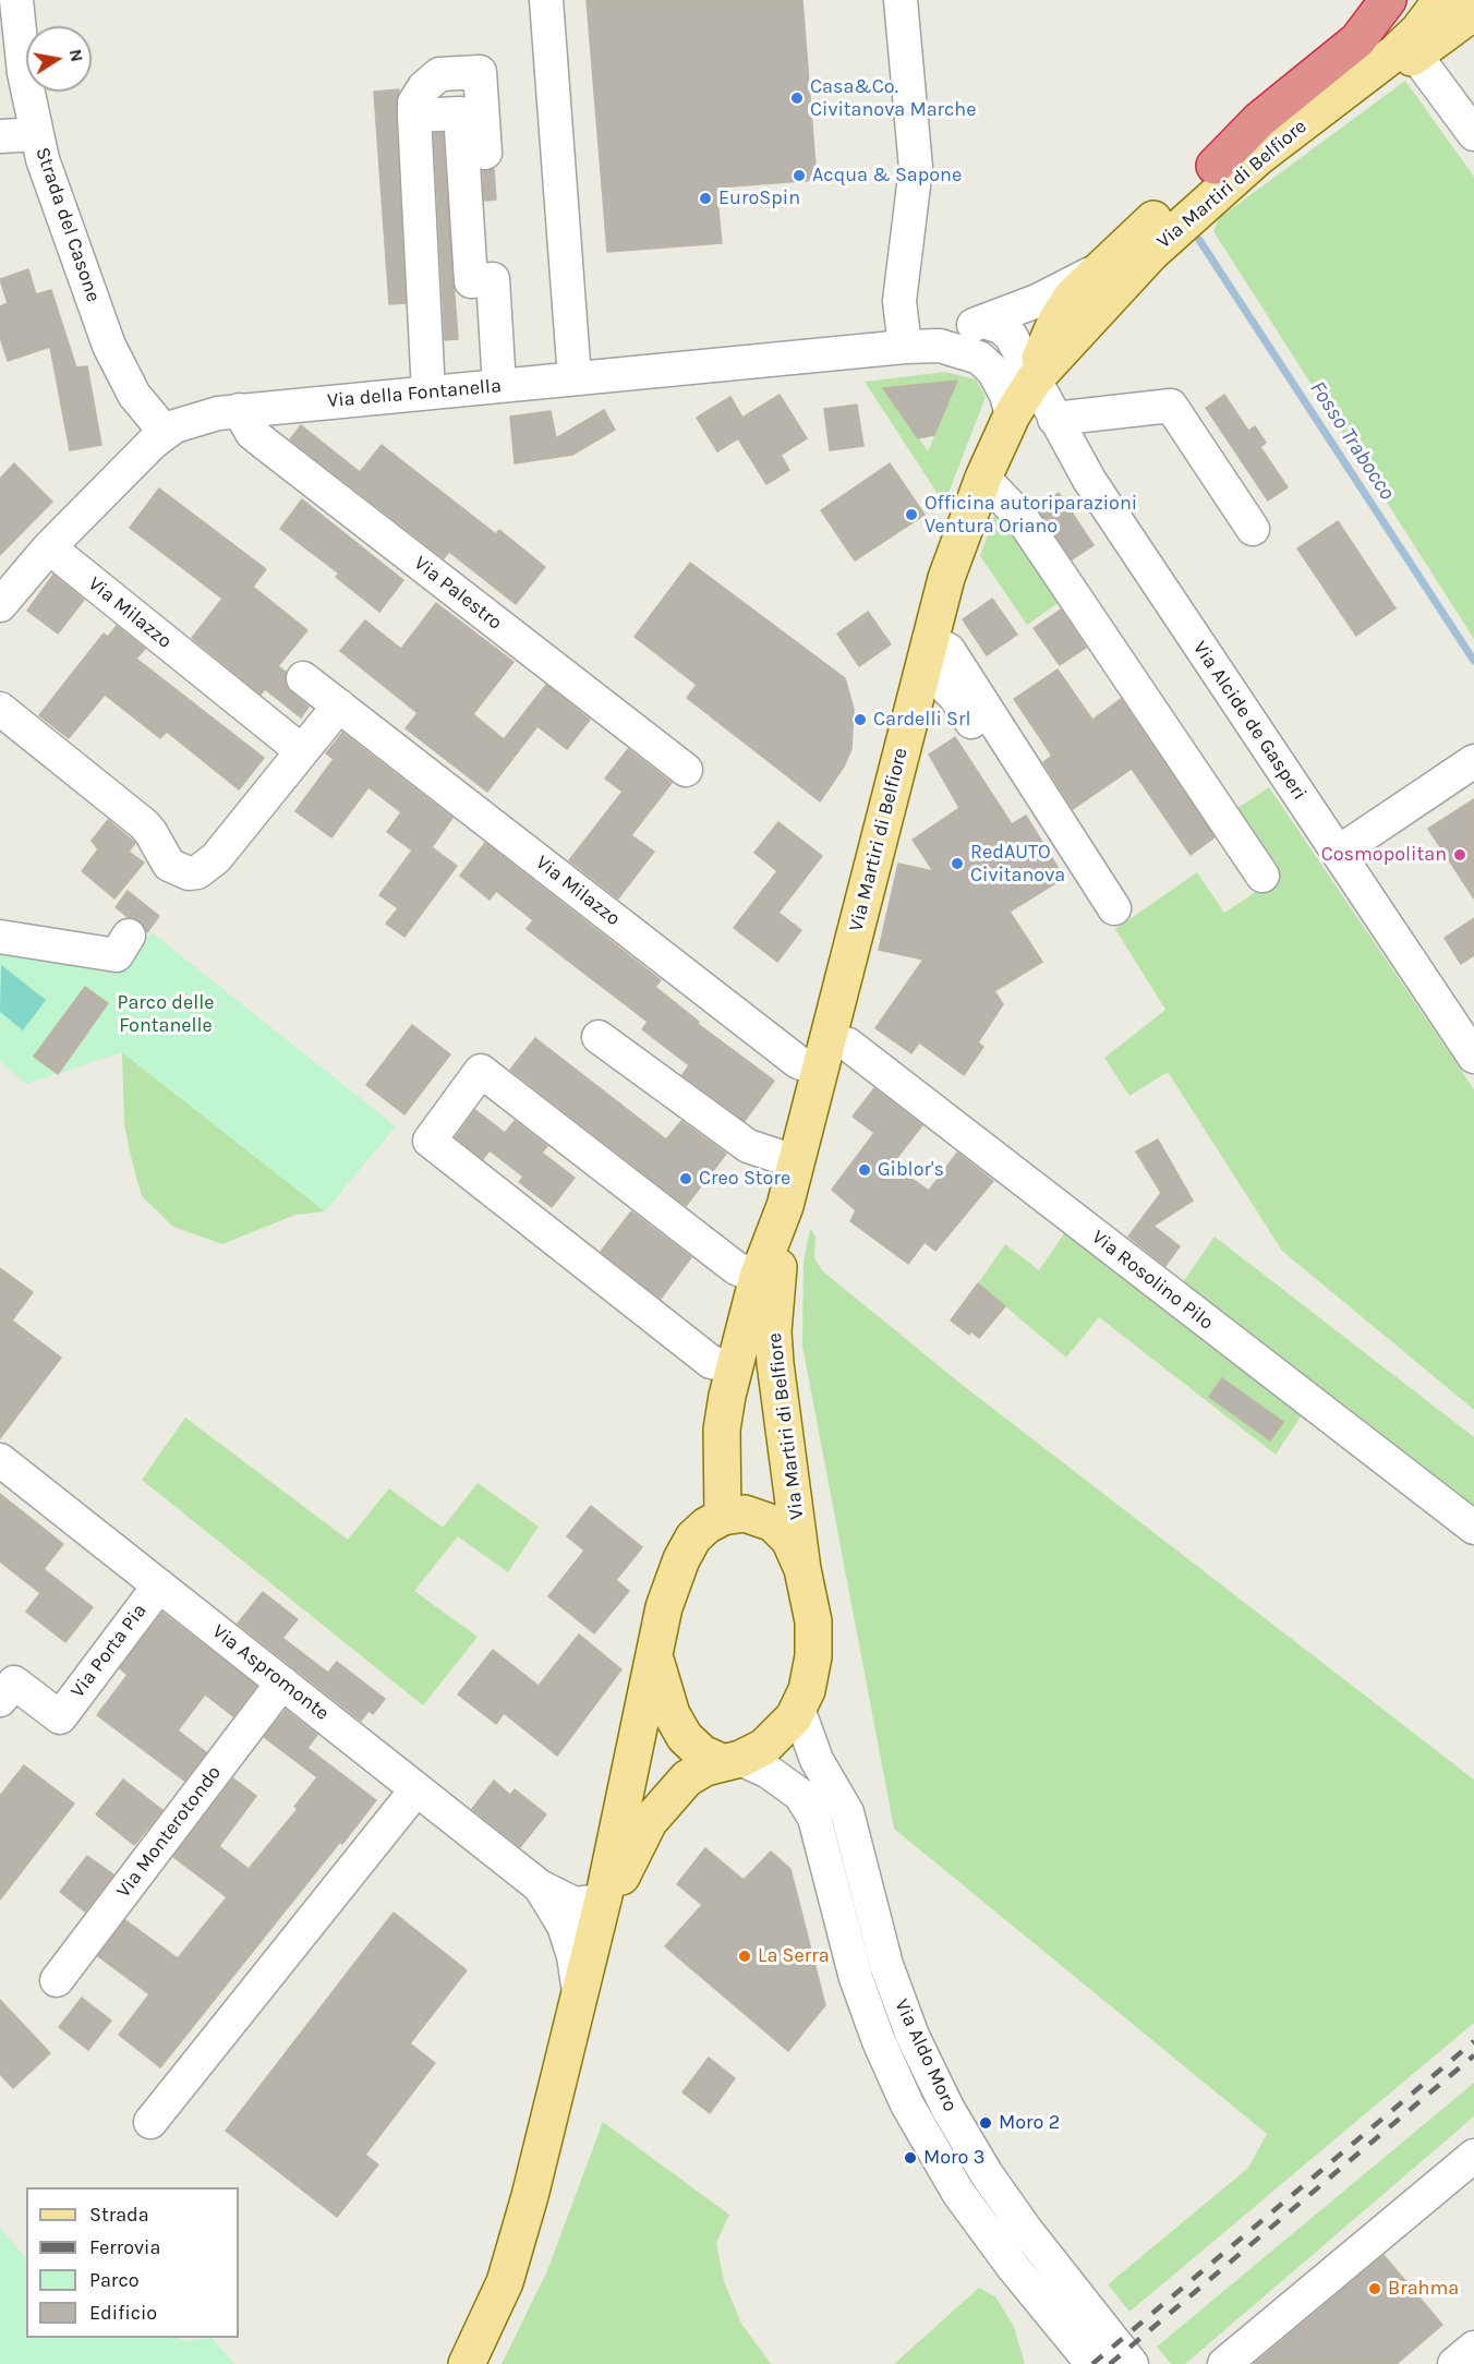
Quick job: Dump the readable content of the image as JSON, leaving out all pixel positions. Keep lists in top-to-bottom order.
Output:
{
  "streets": {
    "main road": ["Via Martiri di Belfiore"],
    "street": [
      "Strada del Casone",
      "Via della Fontanella",
      "Via Palestro",
      "Via Milazzo",
      "Via Alcide de Gasperi",
      "Via Rosolino Pilo",
      "Via Porta Pia",
      "Via Aspromonte",
      "Via Monterotondo",
      "Via Aldo Moro"
    ]
  },
  "crossings": [
    ["Via Martiri di Belfiore", "Via Milazzo"],
    ["Via Martiri di Belfiore", "Via Alcide de Gasperi"],
    ["Via Martiri di Belfiore", "Via Rosolino Pilo"],
    ["Via Martiri di Belfiore", "Via Aldo Moro"],
    ["Strada del Casone", "Via della Fontanella"],
    ["Via della Fontanella", "Via Palestro"],
    ["Via della Fontanella", "Via Milazzo"],
    ["Via Milazzo", "Via Rosolino Pilo"],
    ["Via Porta Pia", "Via Aspromonte"],
    ["Via Aspromonte", "Via Monterotondo"]
  ],
  "water": ["Fosso Trabocco"],
  "parks": ["Parco delle Fontanelle"],
  "places": [
    "Casa&Co. Civitanova Marche",
    "Acqua & Sapone",
    "EuroSpin",
    "Officina autoriparazioni Ventura Oriano",
    "Cardelli Srl",
    "Cosmopolitan",
    "RedAUTO Civitanova",
    "Giblor's",
    "Creo Store",
    "La Serra",
    "Moro 2",
    "Moro 3",
    "Brahma"
  ],
  "legend": [
    "Strada",
    "Ferrovia",
    "Parco",
    "Edificio"
  ],
  "north": "right"
}
